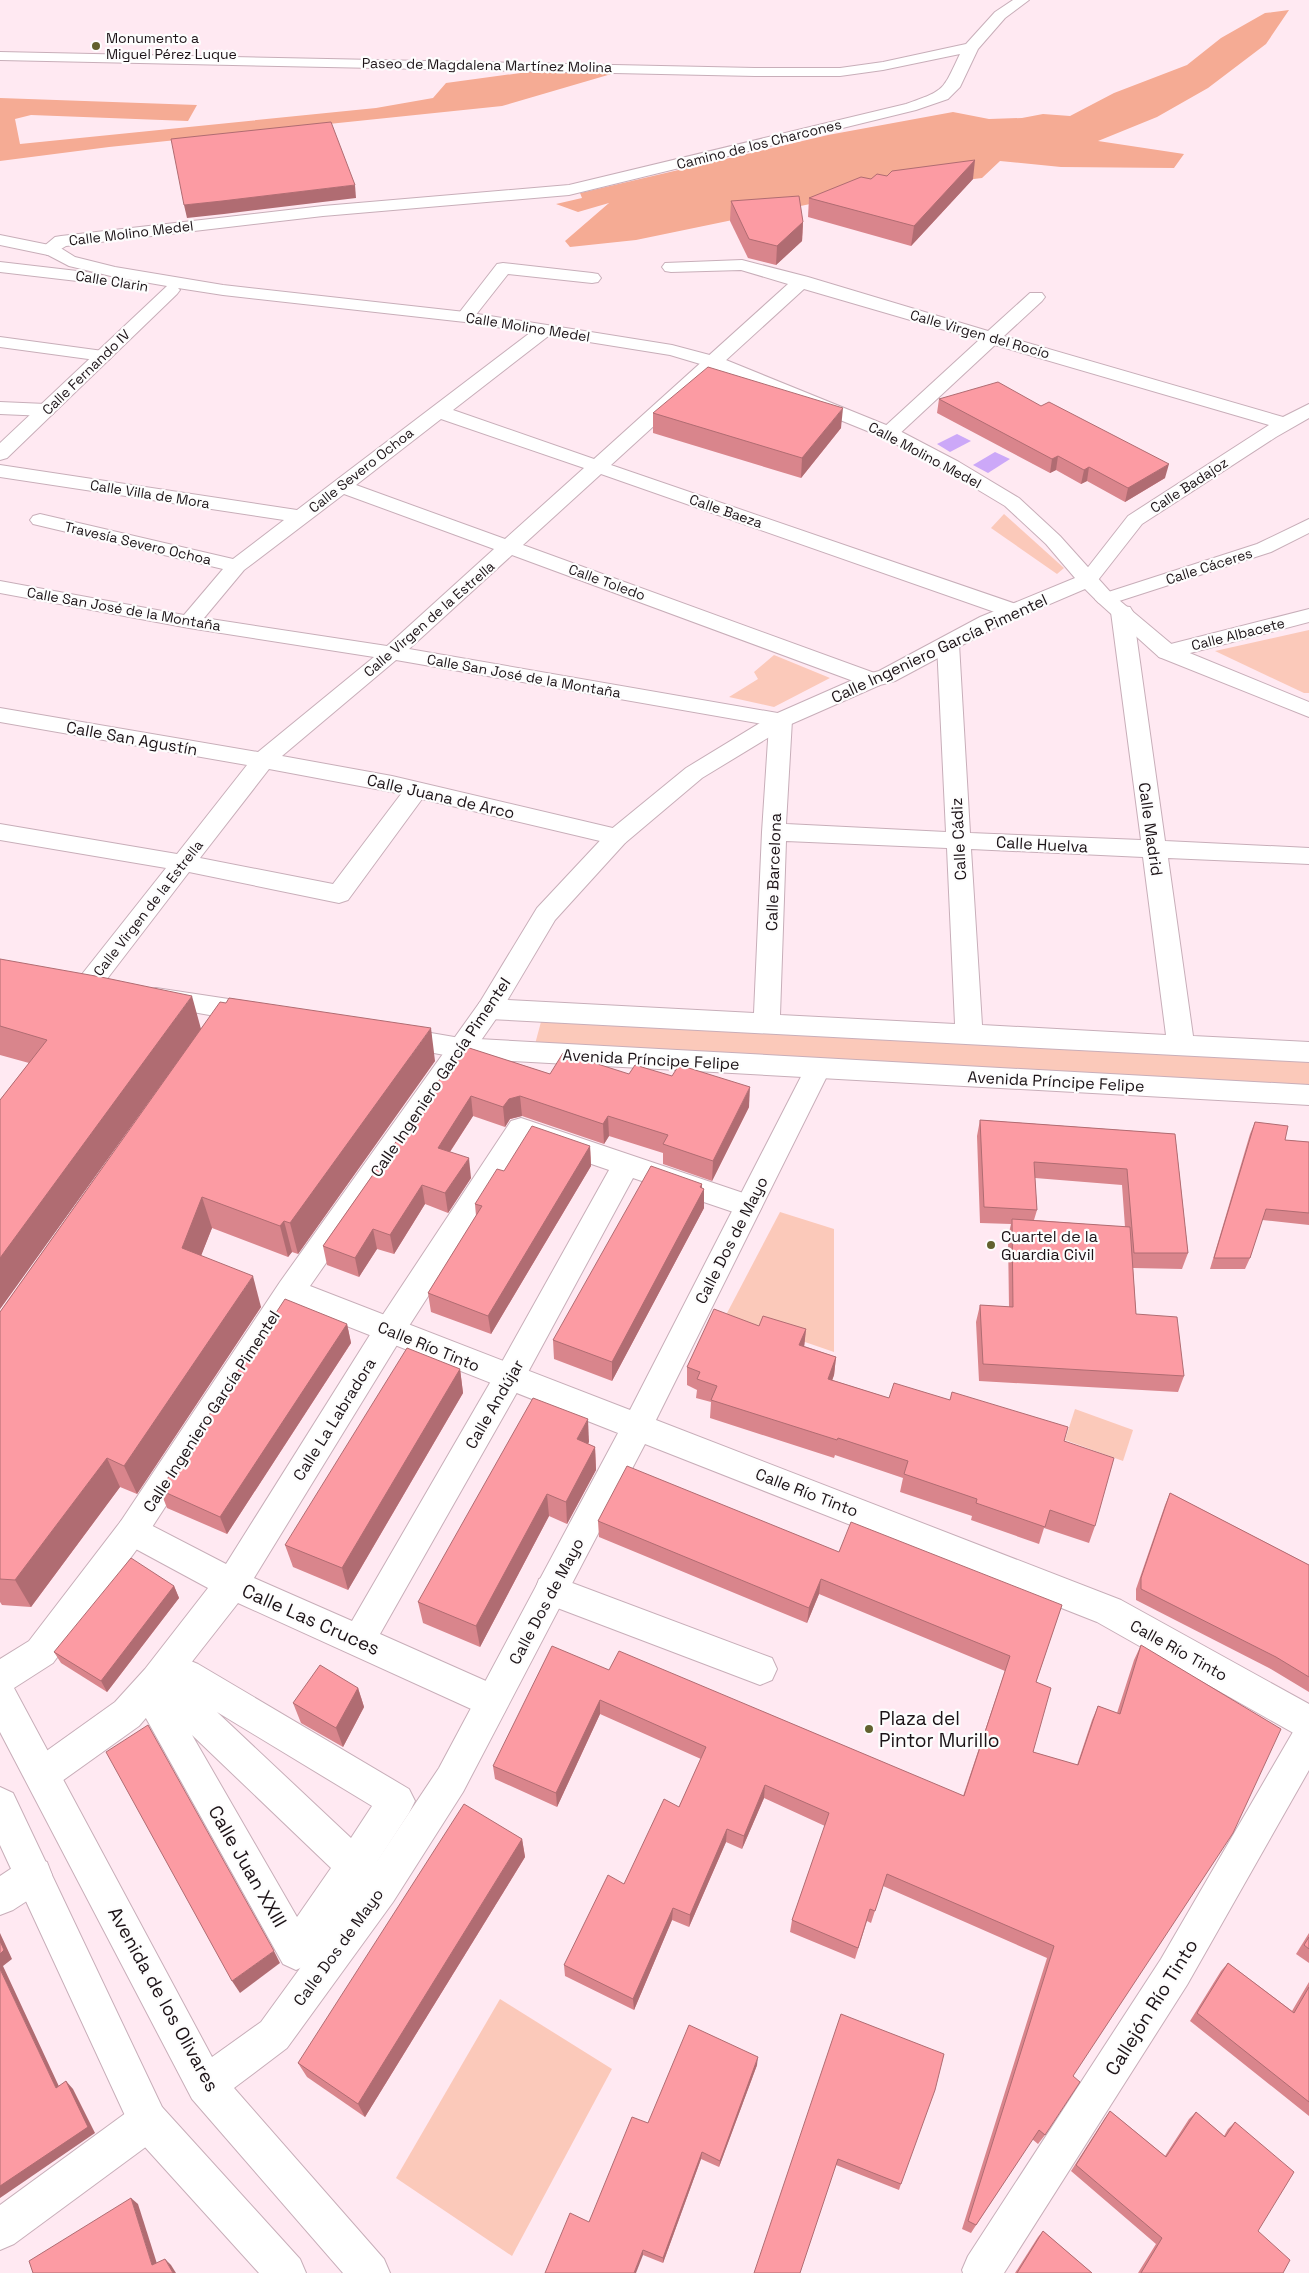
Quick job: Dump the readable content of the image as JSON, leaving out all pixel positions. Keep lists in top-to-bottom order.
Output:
{
  "streets": {
    "street": [
      "Paseo de Magdalena Martínez Molina",
      "Camino de los Charcones",
      "Calle Molino Medel",
      "Calle Clarin",
      "Calle Virgen del Rocío",
      "Calle Fernando IV",
      "Calle Severo Ochoa",
      "Calle Badajoz",
      "Calle Villa de Mora",
      "Calle Baeza",
      "Travesía Severo Ochoa",
      "Calle Cáceres",
      "Calle Toledo",
      "Calle San José de la Montaña",
      "Calle Virgen de la Estrella",
      "Calle Albacete",
      "Calle Ingeniero García Pimentel",
      "Calle San Agustín",
      "Calle Juana de Arco",
      "Calle Madrid",
      "Calle Cádiz",
      "Calle Huelva",
      "Calle Barcelona",
      "Avenida Príncipe Felipe",
      "Calle Dos de Mayo",
      "Calle Río Tinto",
      "Calle Andújar",
      "Calle La Labradora",
      "Calle Las Cruces",
      "Calle Juan XXIII",
      "Avenida de los Olivares",
      "Callejón Río Tinto"
    ]
  },
  "crossings": [
    ["Paseo de Magdalena Martínez Molina", "Camino de los Charcones"],
    ["Camino de los Charcones", "Calle Molino Medel"],
    ["Calle Molino Medel", "Calle Clarin"],
    ["Calle Molino Medel", "Calle Severo Ochoa"],
    ["Calle Molino Medel", "Calle Badajoz"],
    ["Calle Molino Medel", "Calle Cáceres"],
    ["Calle Molino Medel", "Calle Virgen de la Estrella"],
    ["Calle Molino Medel", "Calle Albacete"],
    ["Calle Molino Medel", "Calle Ingeniero García Pimentel"],
    ["Calle Molino Medel", "Calle Madrid"],
    ["Calle Clarin", "Calle Fernando IV"],
    ["Calle Virgen del Rocío", "Calle Badajoz"],
    ["Calle Virgen del Rocío", "Calle Virgen de la Estrella"],
    ["Calle Severo Ochoa", "Calle Villa de Mora"],
    ["Calle Severo Ochoa", "Calle Baeza"],
    ["Calle Severo Ochoa", "Travesía Severo Ochoa"],
    ["Calle Severo Ochoa", "Calle Toledo"],
    ["Calle Severo Ochoa", "Calle San José de la Montaña"],
    ["Calle Badajoz", "Calle Ingeniero García Pimentel"],
    ["Calle Baeza", "Calle Virgen de la Estrella"],
    ["Calle Baeza", "Calle Ingeniero García Pimentel"],
    ["Calle Cáceres", "Calle Madrid"],
    ["Calle Toledo", "Calle Virgen de la Estrella"],
    ["Calle Toledo", "Calle Ingeniero García Pimentel"],
    ["Calle San José de la Montaña", "Calle Virgen de la Estrella"],
    ["Calle San José de la Montaña", "Calle Ingeniero García Pimentel"],
    ["Calle San José de la Montaña", "Calle Barcelona"],
    ["Calle Virgen de la Estrella", "Calle San Agustín"],
    ["Calle Virgen de la Estrella", "Calle Juana de Arco"],
    ["Calle Ingeniero García Pimentel", "Calle Juana de Arco"],
    ["Calle Ingeniero García Pimentel", "Calle Cádiz"],
    ["Calle Ingeniero García Pimentel", "Calle Barcelona"],
    ["Calle Ingeniero García Pimentel", "Avenida Príncipe Felipe"],
    ["Calle Ingeniero García Pimentel", "Calle Río Tinto"],
    ["Calle Ingeniero García Pimentel", "Calle Las Cruces"],
    ["Calle San Agustín", "Calle Juana de Arco"],
    ["Calle Madrid", "Calle Huelva"],
    ["Calle Cádiz", "Calle Huelva"],
    ["Calle Huelva", "Calle Barcelona"],
    ["Avenida Príncipe Felipe", "Calle Dos de Mayo"],
    ["Calle Dos de Mayo", "Calle Río Tinto"],
    ["Calle Dos de Mayo", "Calle La Labradora"],
    ["Calle Dos de Mayo", "Calle Las Cruces"],
    ["Calle Dos de Mayo", "Avenida de los Olivares"],
    ["Calle Río Tinto", "Calle Andújar"],
    ["Calle Río Tinto", "Calle La Labradora"],
    ["Calle Andújar", "Calle La Labradora"],
    ["Calle Andújar", "Calle Las Cruces"],
    ["Calle La Labradora", "Calle Las Cruces"],
    ["Calle La Labradora", "Calle Juan XXIII"],
    ["Calle La Labradora", "Avenida de los Olivares"]
  ],
  "places": ["Monumento a Miguel Pérez Luque", "Cuartel de la Guardia Civil", "Plaza del Pintor Murillo"]
}
